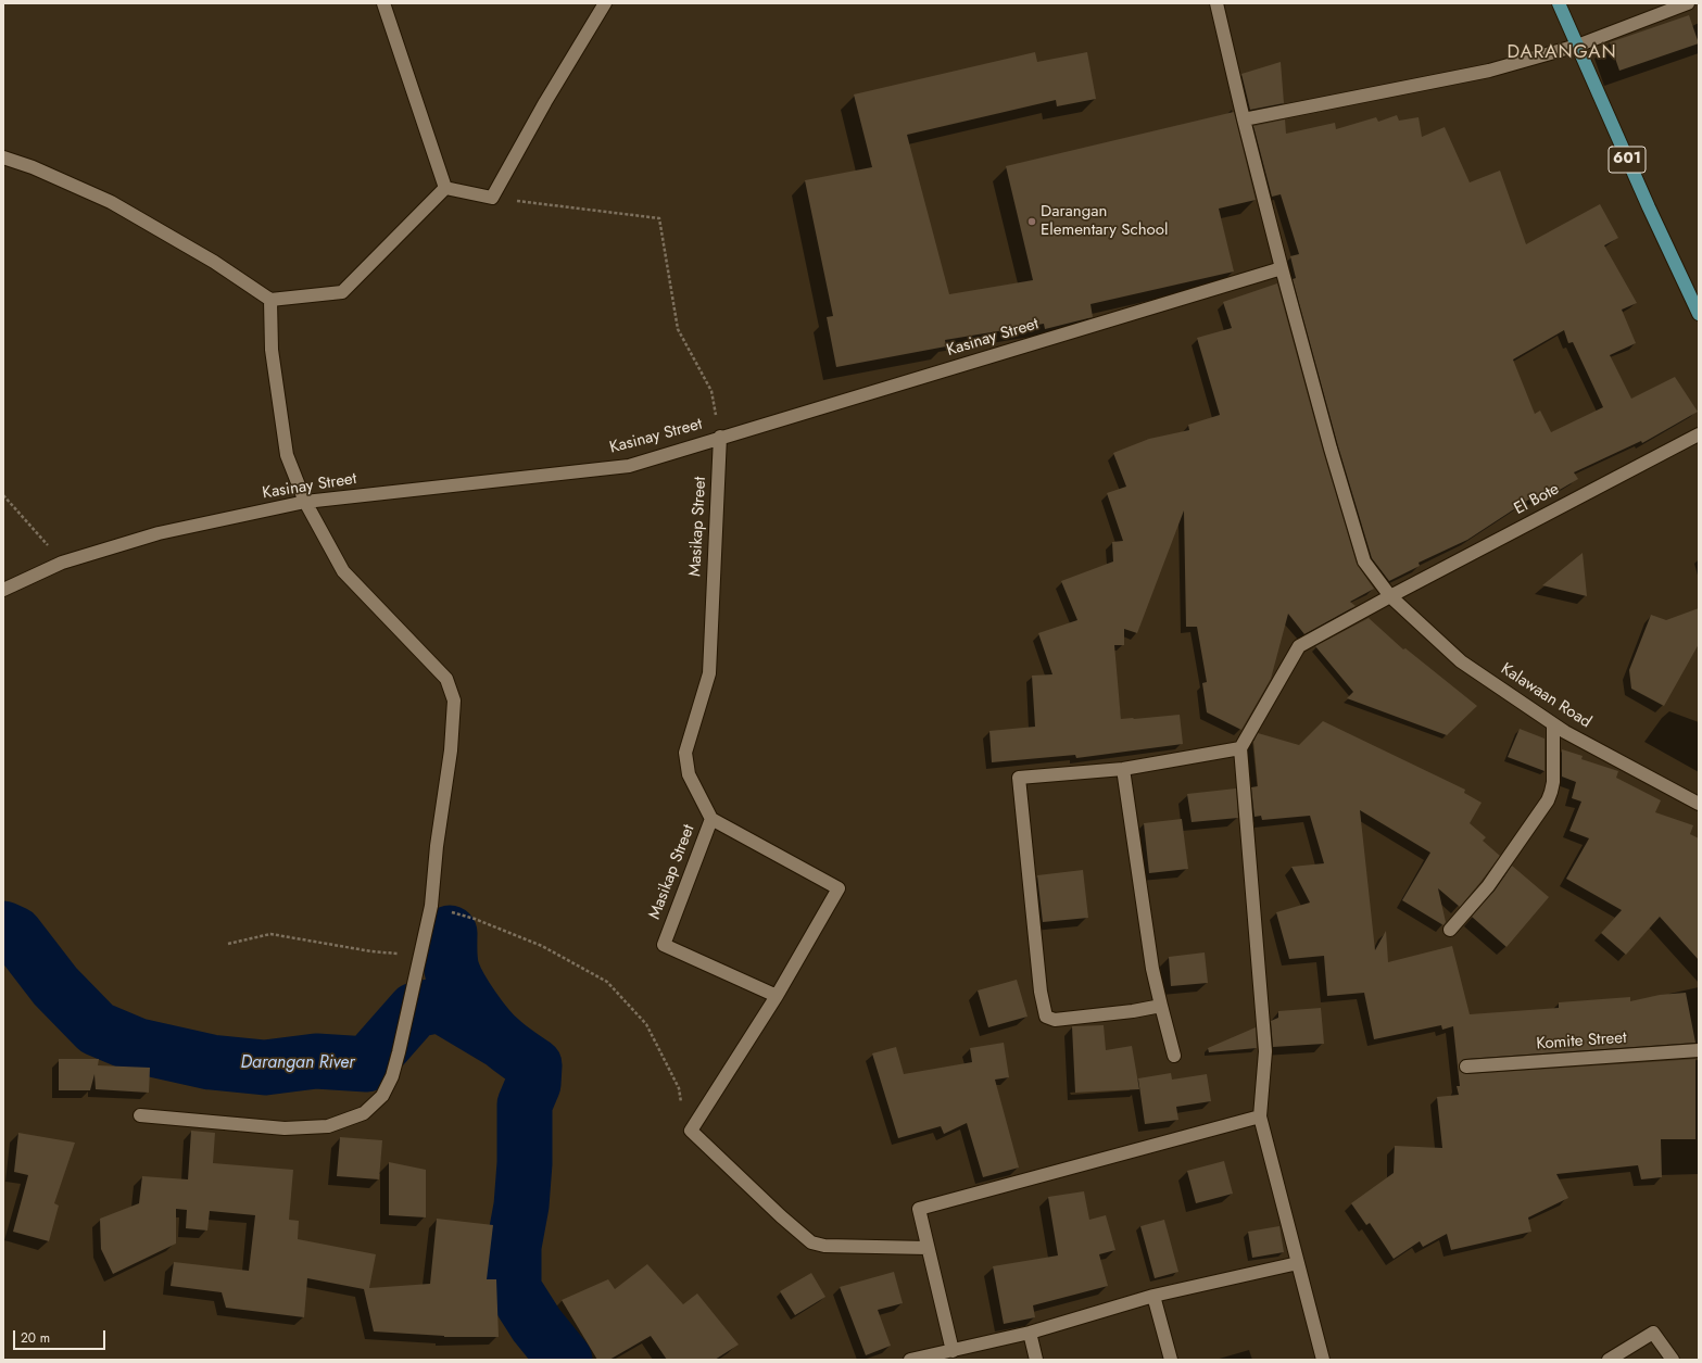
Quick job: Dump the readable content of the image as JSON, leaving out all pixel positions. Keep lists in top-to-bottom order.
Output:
{
  "streets": {
    "main road": ["601"],
    "street": [
      "Kasinay Street",
      "El Bote",
      "Masikap Street",
      "Kalawaan Road",
      "Komite Street"
    ]
  },
  "crossings": [
    ["Kasinay Street", "Masikap Street"],
    ["Kasinay Street", "Kalawaan Road"],
    ["El Bote", "Kalawaan Road"]
  ],
  "districts": ["DARANGAN"],
  "water": ["Darangan River"],
  "places": ["Darangan Elementary School"],
  "scale_bar": "20 m"
}
